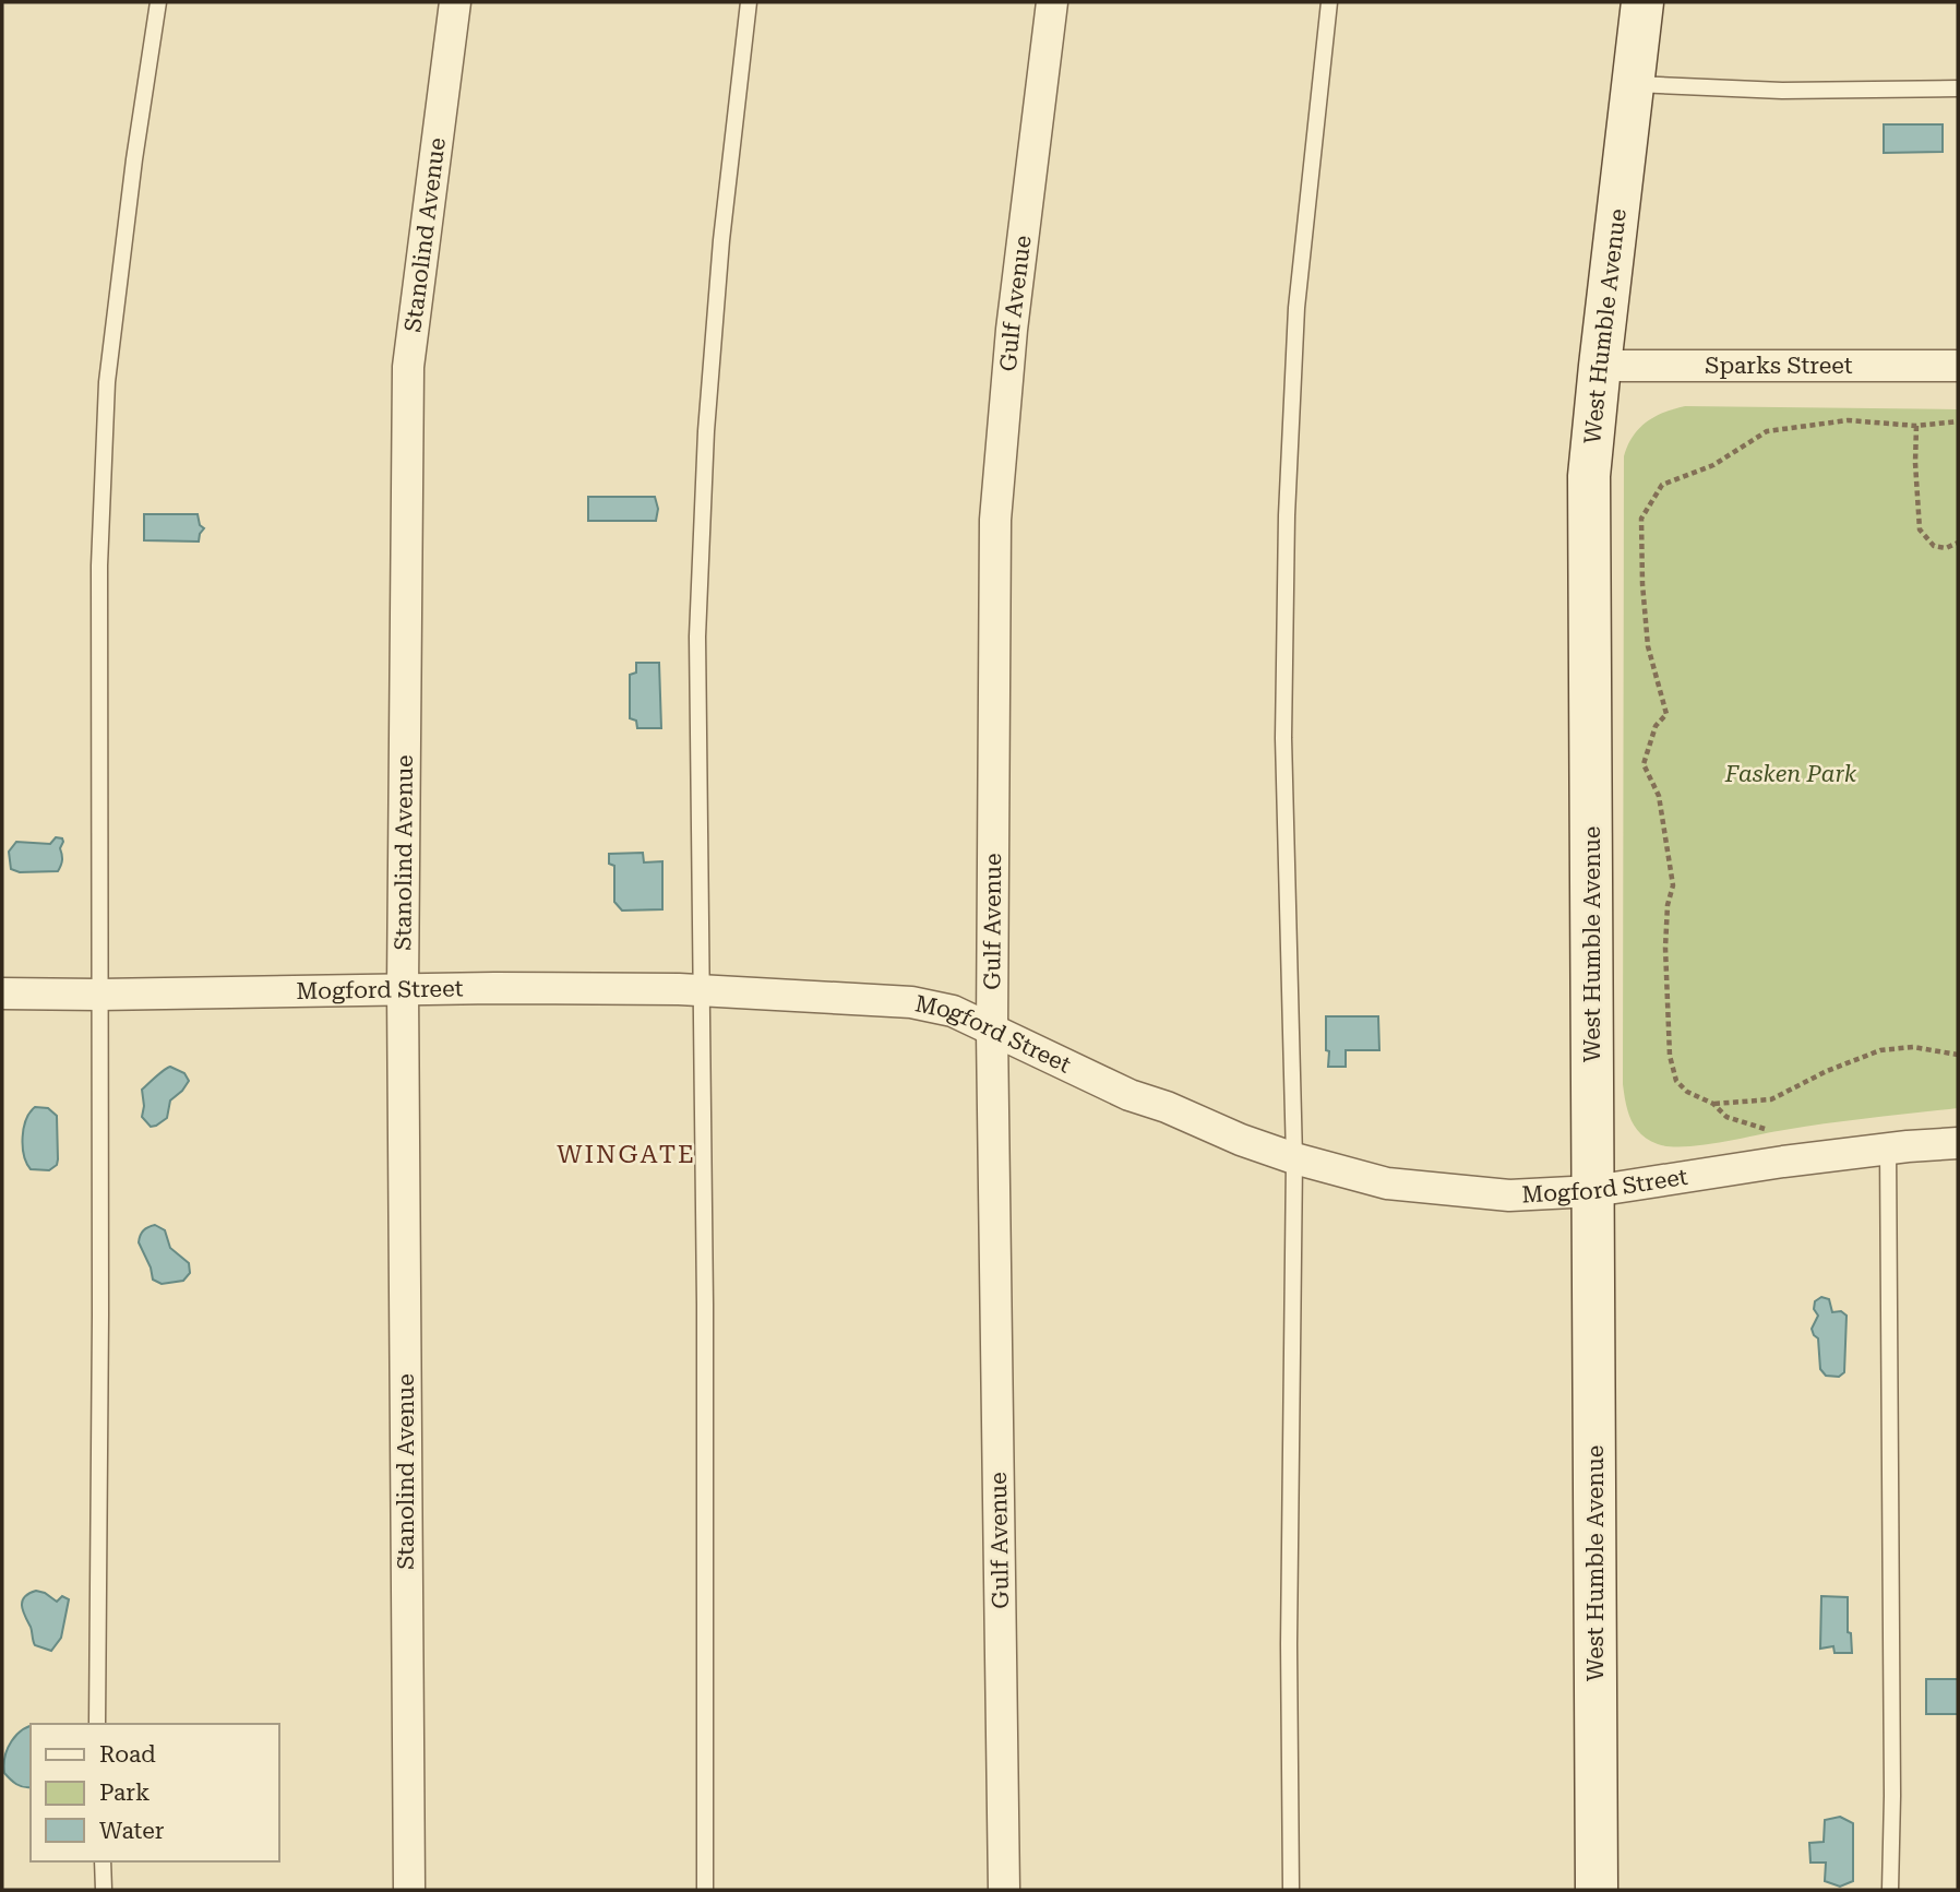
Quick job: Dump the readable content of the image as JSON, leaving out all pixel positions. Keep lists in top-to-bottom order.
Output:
{
  "streets": {
    "street": [
      "Stanolind Avenue",
      "Gulf Avenue",
      "West Humble Avenue",
      "Sparks Street",
      "Mogford Street"
    ]
  },
  "crossings": [
    ["Stanolind Avenue", "Mogford Street"],
    ["Gulf Avenue", "Mogford Street"],
    ["West Humble Avenue", "Sparks Street"],
    ["West Humble Avenue", "Mogford Street"]
  ],
  "districts": ["WINGATE"],
  "parks": ["Fasken Park"],
  "legend": ["Road", "Park", "Water"]
}
